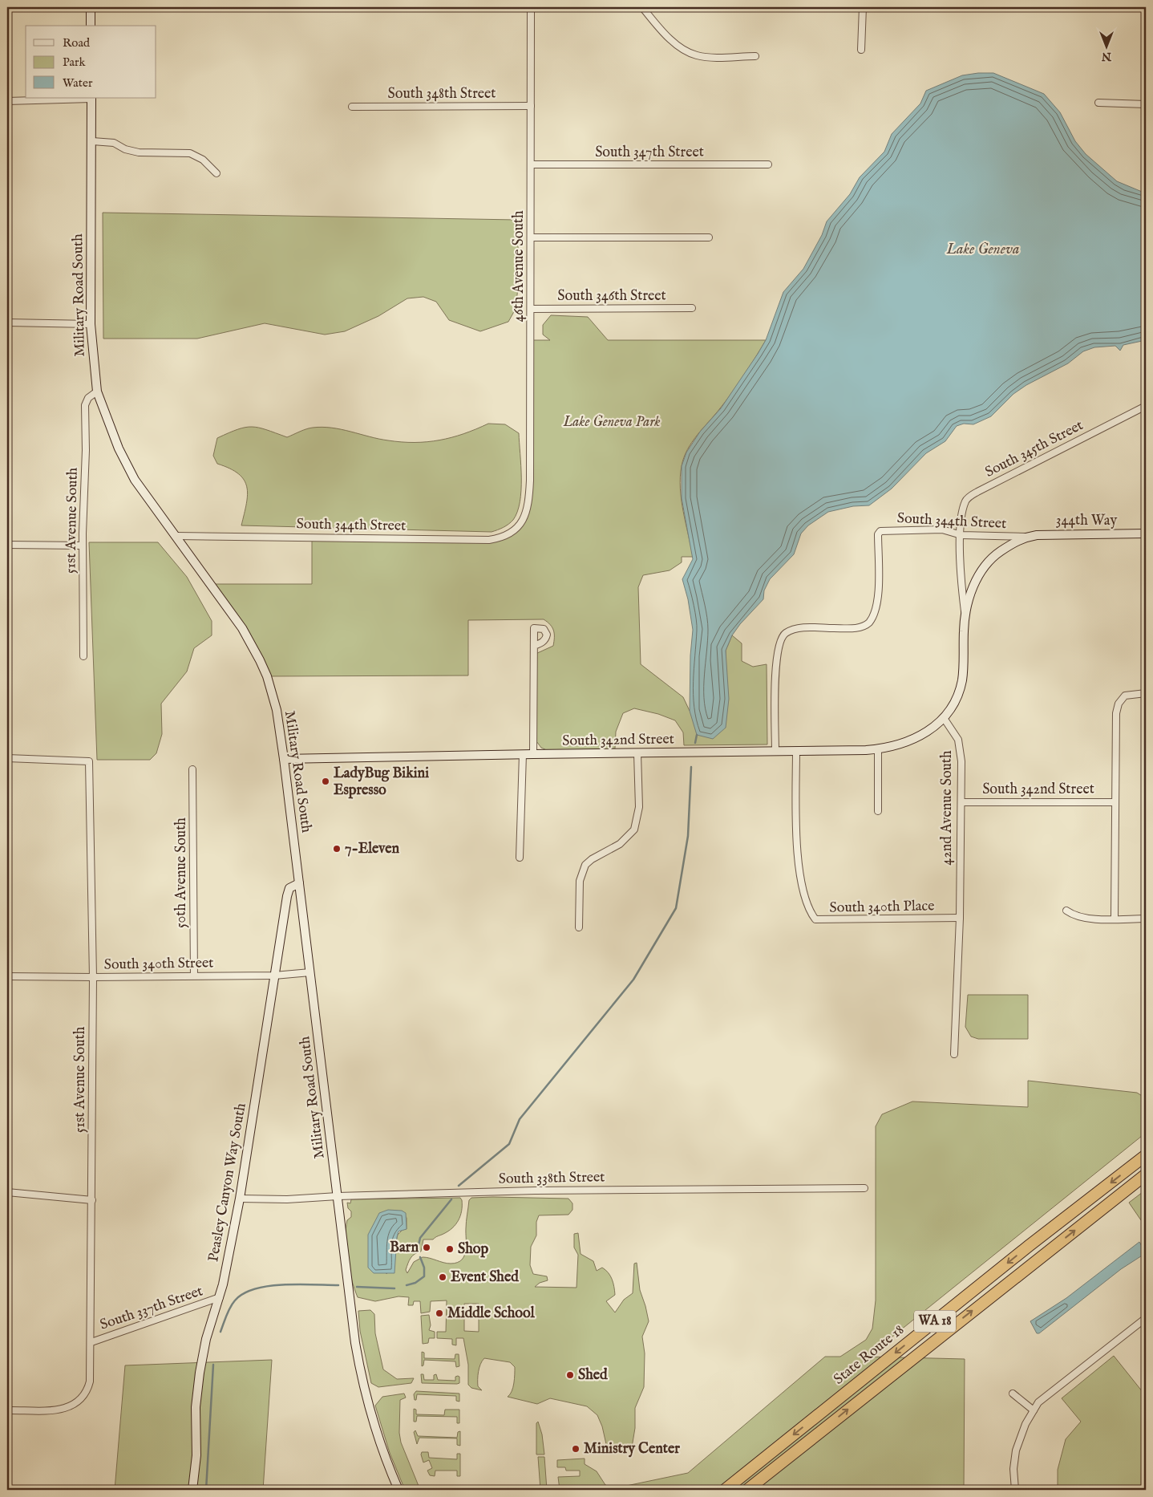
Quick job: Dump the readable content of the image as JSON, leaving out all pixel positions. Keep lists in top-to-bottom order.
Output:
{
  "streets": {
    "highway": ["WA 18", "State Route 18"],
    "street": [
      "South 348th Street",
      "South 347th Street",
      "46th Avenue South",
      "Military Road South",
      "South 346th Street",
      "South 345th Street",
      "51st Avenue South",
      "344th Way",
      "South 344th Street",
      "South 342nd Street",
      "42nd Avenue South",
      "50th Avenue South",
      "South 340th Place",
      "South 340th Street",
      "South 338th Street",
      "Peasley Canyon Way South",
      "South 337th Street"
    ]
  },
  "crossings": [
    ["South 348th Street", "46th Avenue South"],
    ["South 347th Street", "46th Avenue South"],
    ["46th Avenue South", "South 346th Street"],
    ["46th Avenue South", "South 344th Street"],
    ["Military Road South", "51st Avenue South"],
    ["Military Road South", "South 344th Street"],
    ["Military Road South", "South 342nd Street"],
    ["Military Road South", "South 340th Street"],
    ["Military Road South", "South 338th Street"],
    ["Military Road South", "Peasley Canyon Way South"],
    ["South 345th Street", "South 344th Street"],
    ["51st Avenue South", "South 340th Street"],
    ["51st Avenue South", "South 337th Street"],
    ["344th Way", "South 344th Street"],
    ["South 344th Street", "South 342nd Street"],
    ["South 342nd Street", "42nd Avenue South"],
    ["South 342nd Street", "South 340th Place"],
    ["42nd Avenue South", "South 340th Place"],
    ["50th Avenue South", "South 340th Street"],
    ["South 340th Street", "Peasley Canyon Way South"],
    ["South 338th Street", "Peasley Canyon Way South"],
    ["Peasley Canyon Way South", "South 337th Street"]
  ],
  "water": ["Lake Geneva"],
  "parks": ["Lake Geneva Park"],
  "places": [
    "LadyBug Bikini Espresso",
    "7-Eleven",
    "Barn",
    "Shop",
    "Event Shed",
    "Middle School",
    "Shed",
    "Ministry Center"
  ],
  "legend": ["Road", "Park", "Water"],
  "north": "bottom"
}
